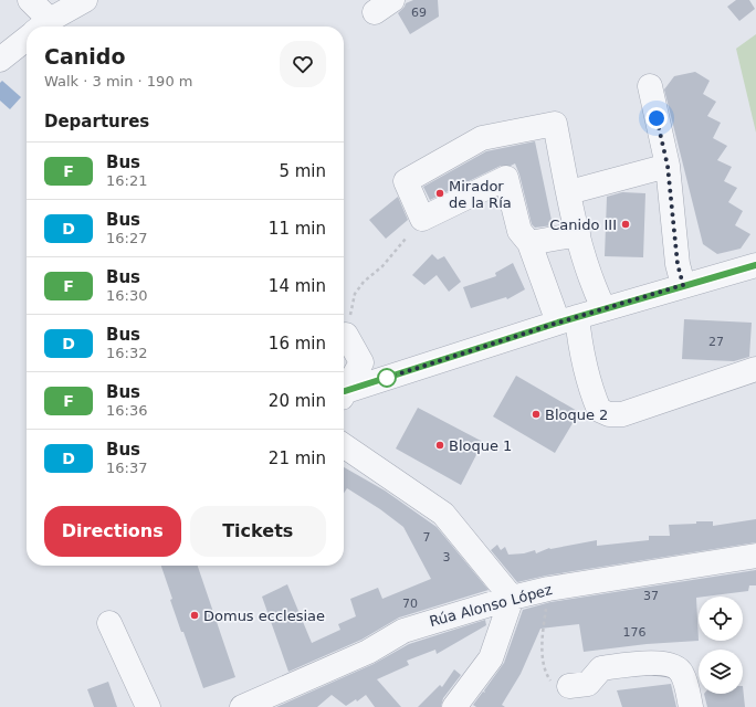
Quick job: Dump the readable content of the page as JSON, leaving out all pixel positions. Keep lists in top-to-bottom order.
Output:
{
  "streets": {
    "street": ["Rúa Alonso López"]
  },
  "places": [
    "Mirador de la Ría",
    "Canido III",
    "Bloque 2",
    "Bloque 1",
    "Domus ecclesiae"
  ],
  "lines": ["bus line F"],
  "house_numbers": [
    "69",
    "27",
    "7",
    "3",
    "37",
    "70",
    "176"
  ],
  "page": {
    "heading": [
      ["Canido", "Walk · 3 min · 190 m"],
      "Departures"
    ],
    "list": [
      {
        "mark": "F",
        "name": "Bus",
        "note": "16:21",
        "value": "5 min"
      },
      {
        "mark": "D",
        "name": "Bus",
        "note": "16:27",
        "value": "11 min"
      },
      {
        "mark": "F",
        "name": "Bus",
        "note": "16:30",
        "value": "14 min"
      },
      {
        "mark": "D",
        "name": "Bus",
        "note": "16:32",
        "value": "16 min"
      },
      {
        "mark": "F",
        "name": "Bus",
        "note": "16:36",
        "value": "20 min"
      },
      {
        "mark": "D",
        "name": "Bus",
        "note": "16:37",
        "value": "21 min"
      }
    ],
    "buttons": ["Directions", "Tickets"]
  }
}
